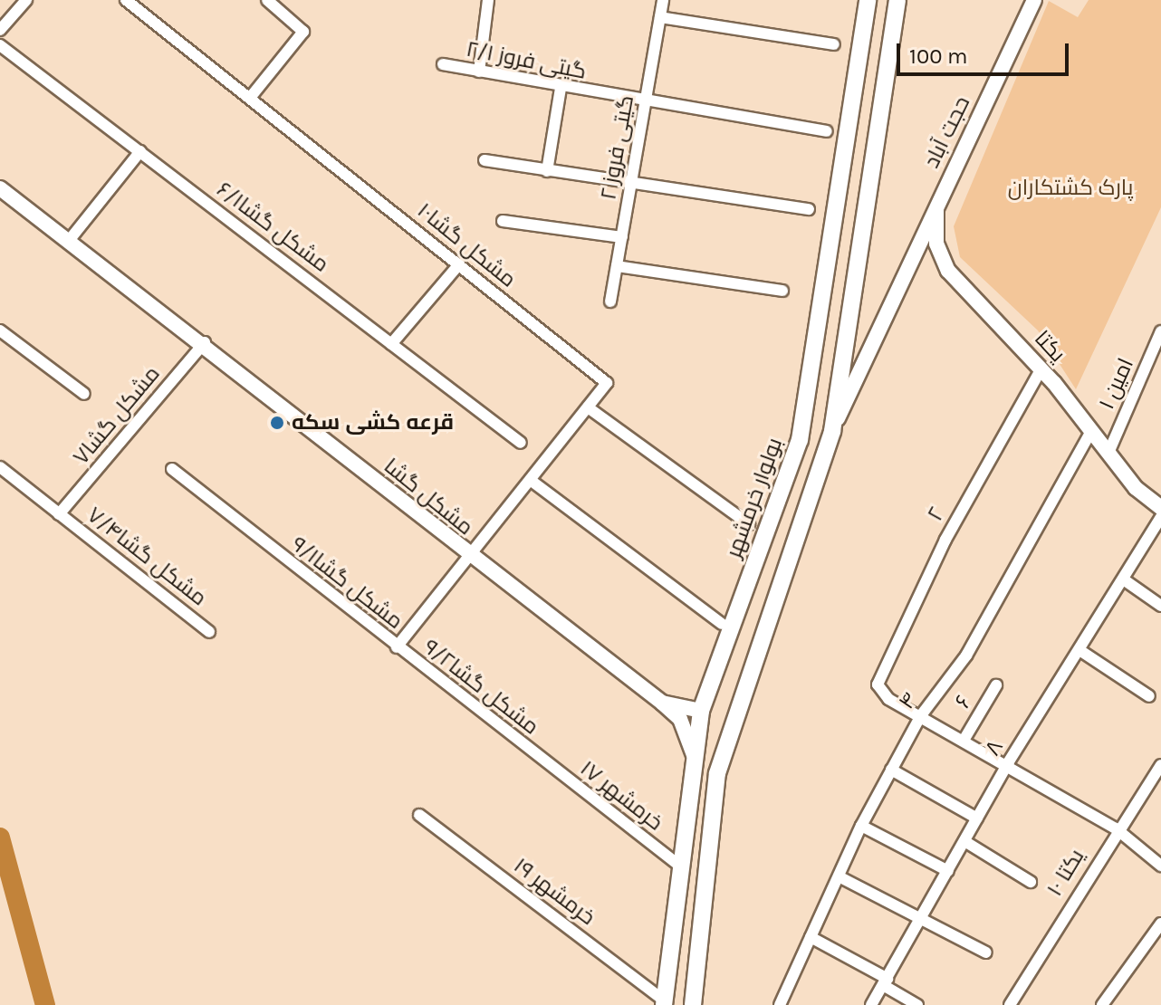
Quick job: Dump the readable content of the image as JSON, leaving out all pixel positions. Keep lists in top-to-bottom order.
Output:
{
  "streets": {
    "main road": [
      "حجت آباد",
      "یکتا",
      "مشکل گشا",
      "بولوار خرمشهر"
    ],
    "street": [
      "گیتی فروز ۲/۱",
      "گیتی فروز ۲",
      "مشکل گشا۶/۱",
      "مشکل گشا۱۰",
      "امین ۱",
      "مشکل گشا۷",
      "۲",
      "مشکل گشا۷/۴",
      "مشکل گشا۹/۱",
      "مشکل گشا۹/۲",
      "۴",
      "۶",
      "۸",
      "۱۷ خرمشهر",
      "۱۰ یکتا",
      "۱۹ خرمشهر"
    ]
  },
  "crossings": [
    ["گیتی فروز ۲/۱", "گیتی فروز ۲"],
    ["حجت آباد", "یکتا"],
    ["مشکل گشا۱۰", "مشکل گشا"],
    ["مشکل گشا۱۰", "مشکل گشا۹/۱"],
    ["مشکل گشا۱۰", "مشکل گشا۹/۲"],
    ["یکتا", "امین ۱"],
    ["یکتا", "۲"],
    ["یکتا", "۴"],
    ["مشکل گشا۷", "مشکل گشا"],
    ["مشکل گشا۷", "مشکل گشا۷/۴"],
    ["بولوار خرمشهر", "۱۷ خرمشهر"],
    ["بولوار خرمشهر", "۱۹ خرمشهر"],
    ["۲", "۴"],
    ["مشکل گشا۹/۱", "مشکل گشا۹/۲"],
    ["مشکل گشا۹/۲", "۱۷ خرمشهر"]
  ],
  "parks": ["پارک کشتکاران"],
  "places": ["قرعه کشی سکه"],
  "scale_bar": "100 m"
}
